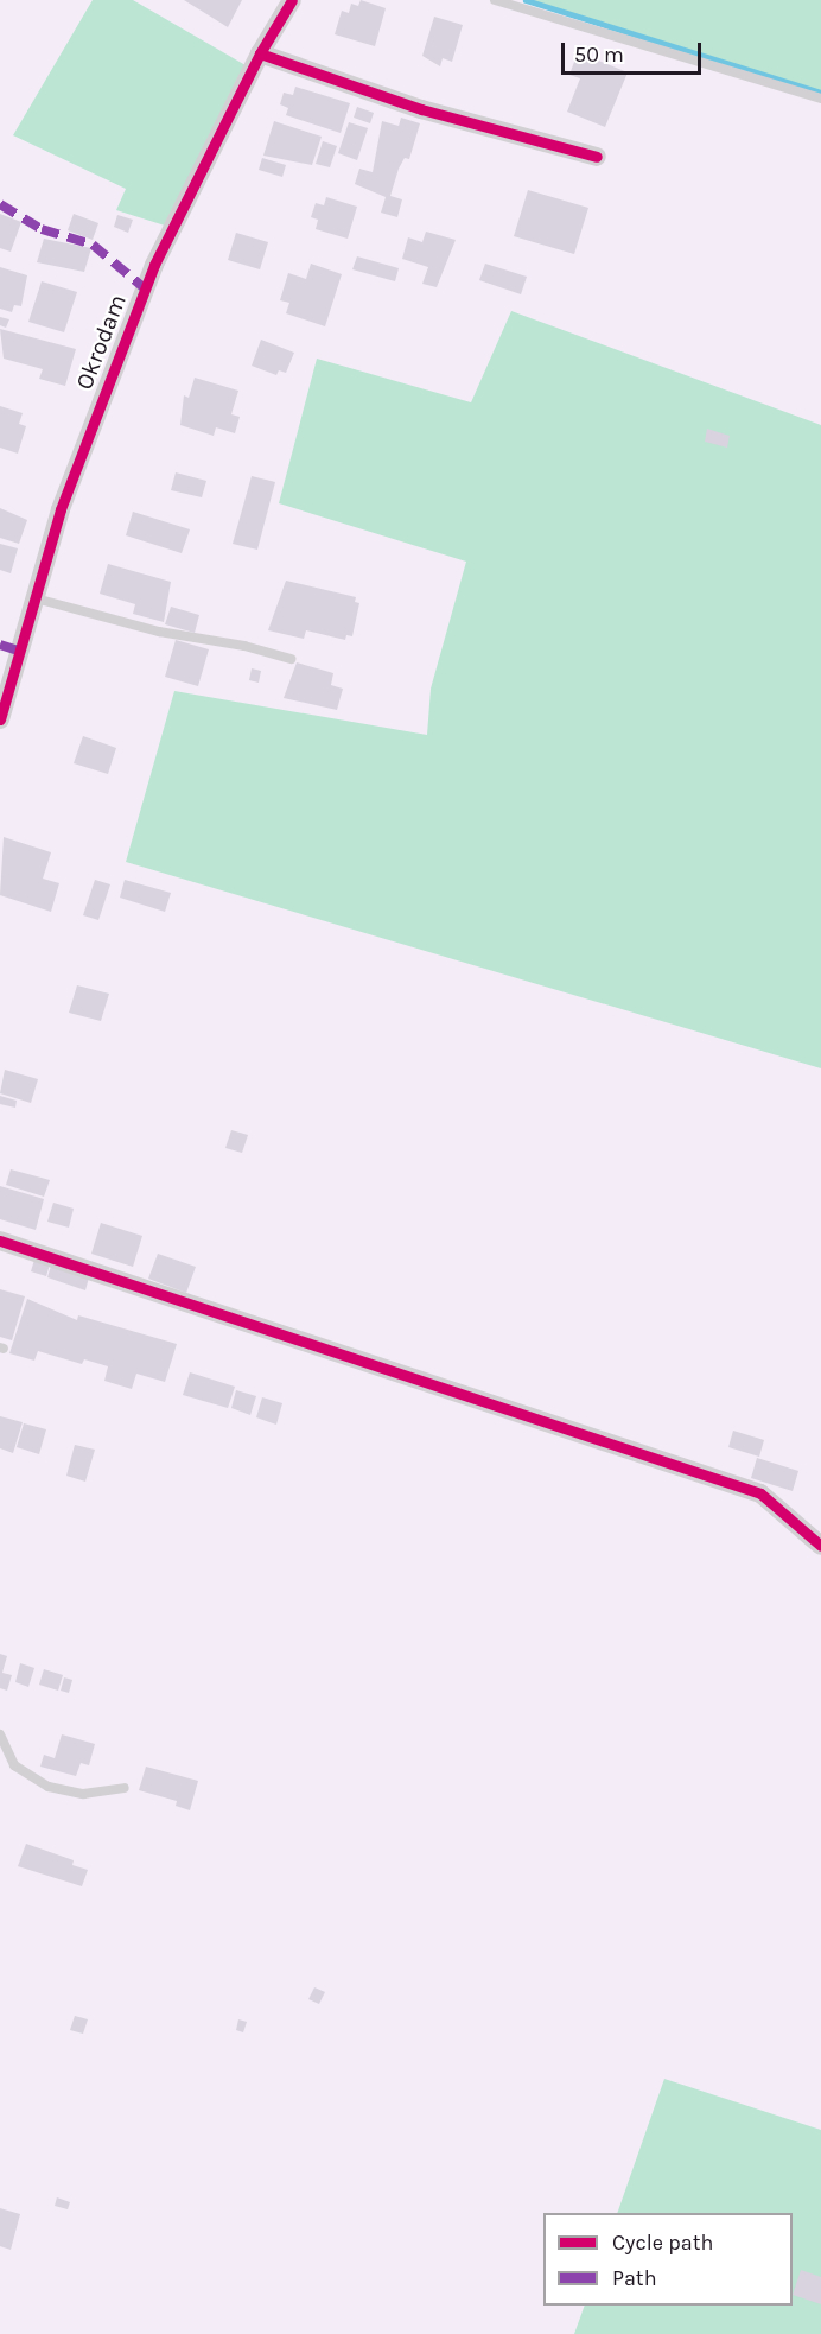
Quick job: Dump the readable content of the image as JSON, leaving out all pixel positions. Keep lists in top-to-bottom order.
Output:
{
  "streets": {
    "street": ["Okrodam"]
  },
  "legend": ["Cycle path", "Path"],
  "scale_bar": "50 m"
}
